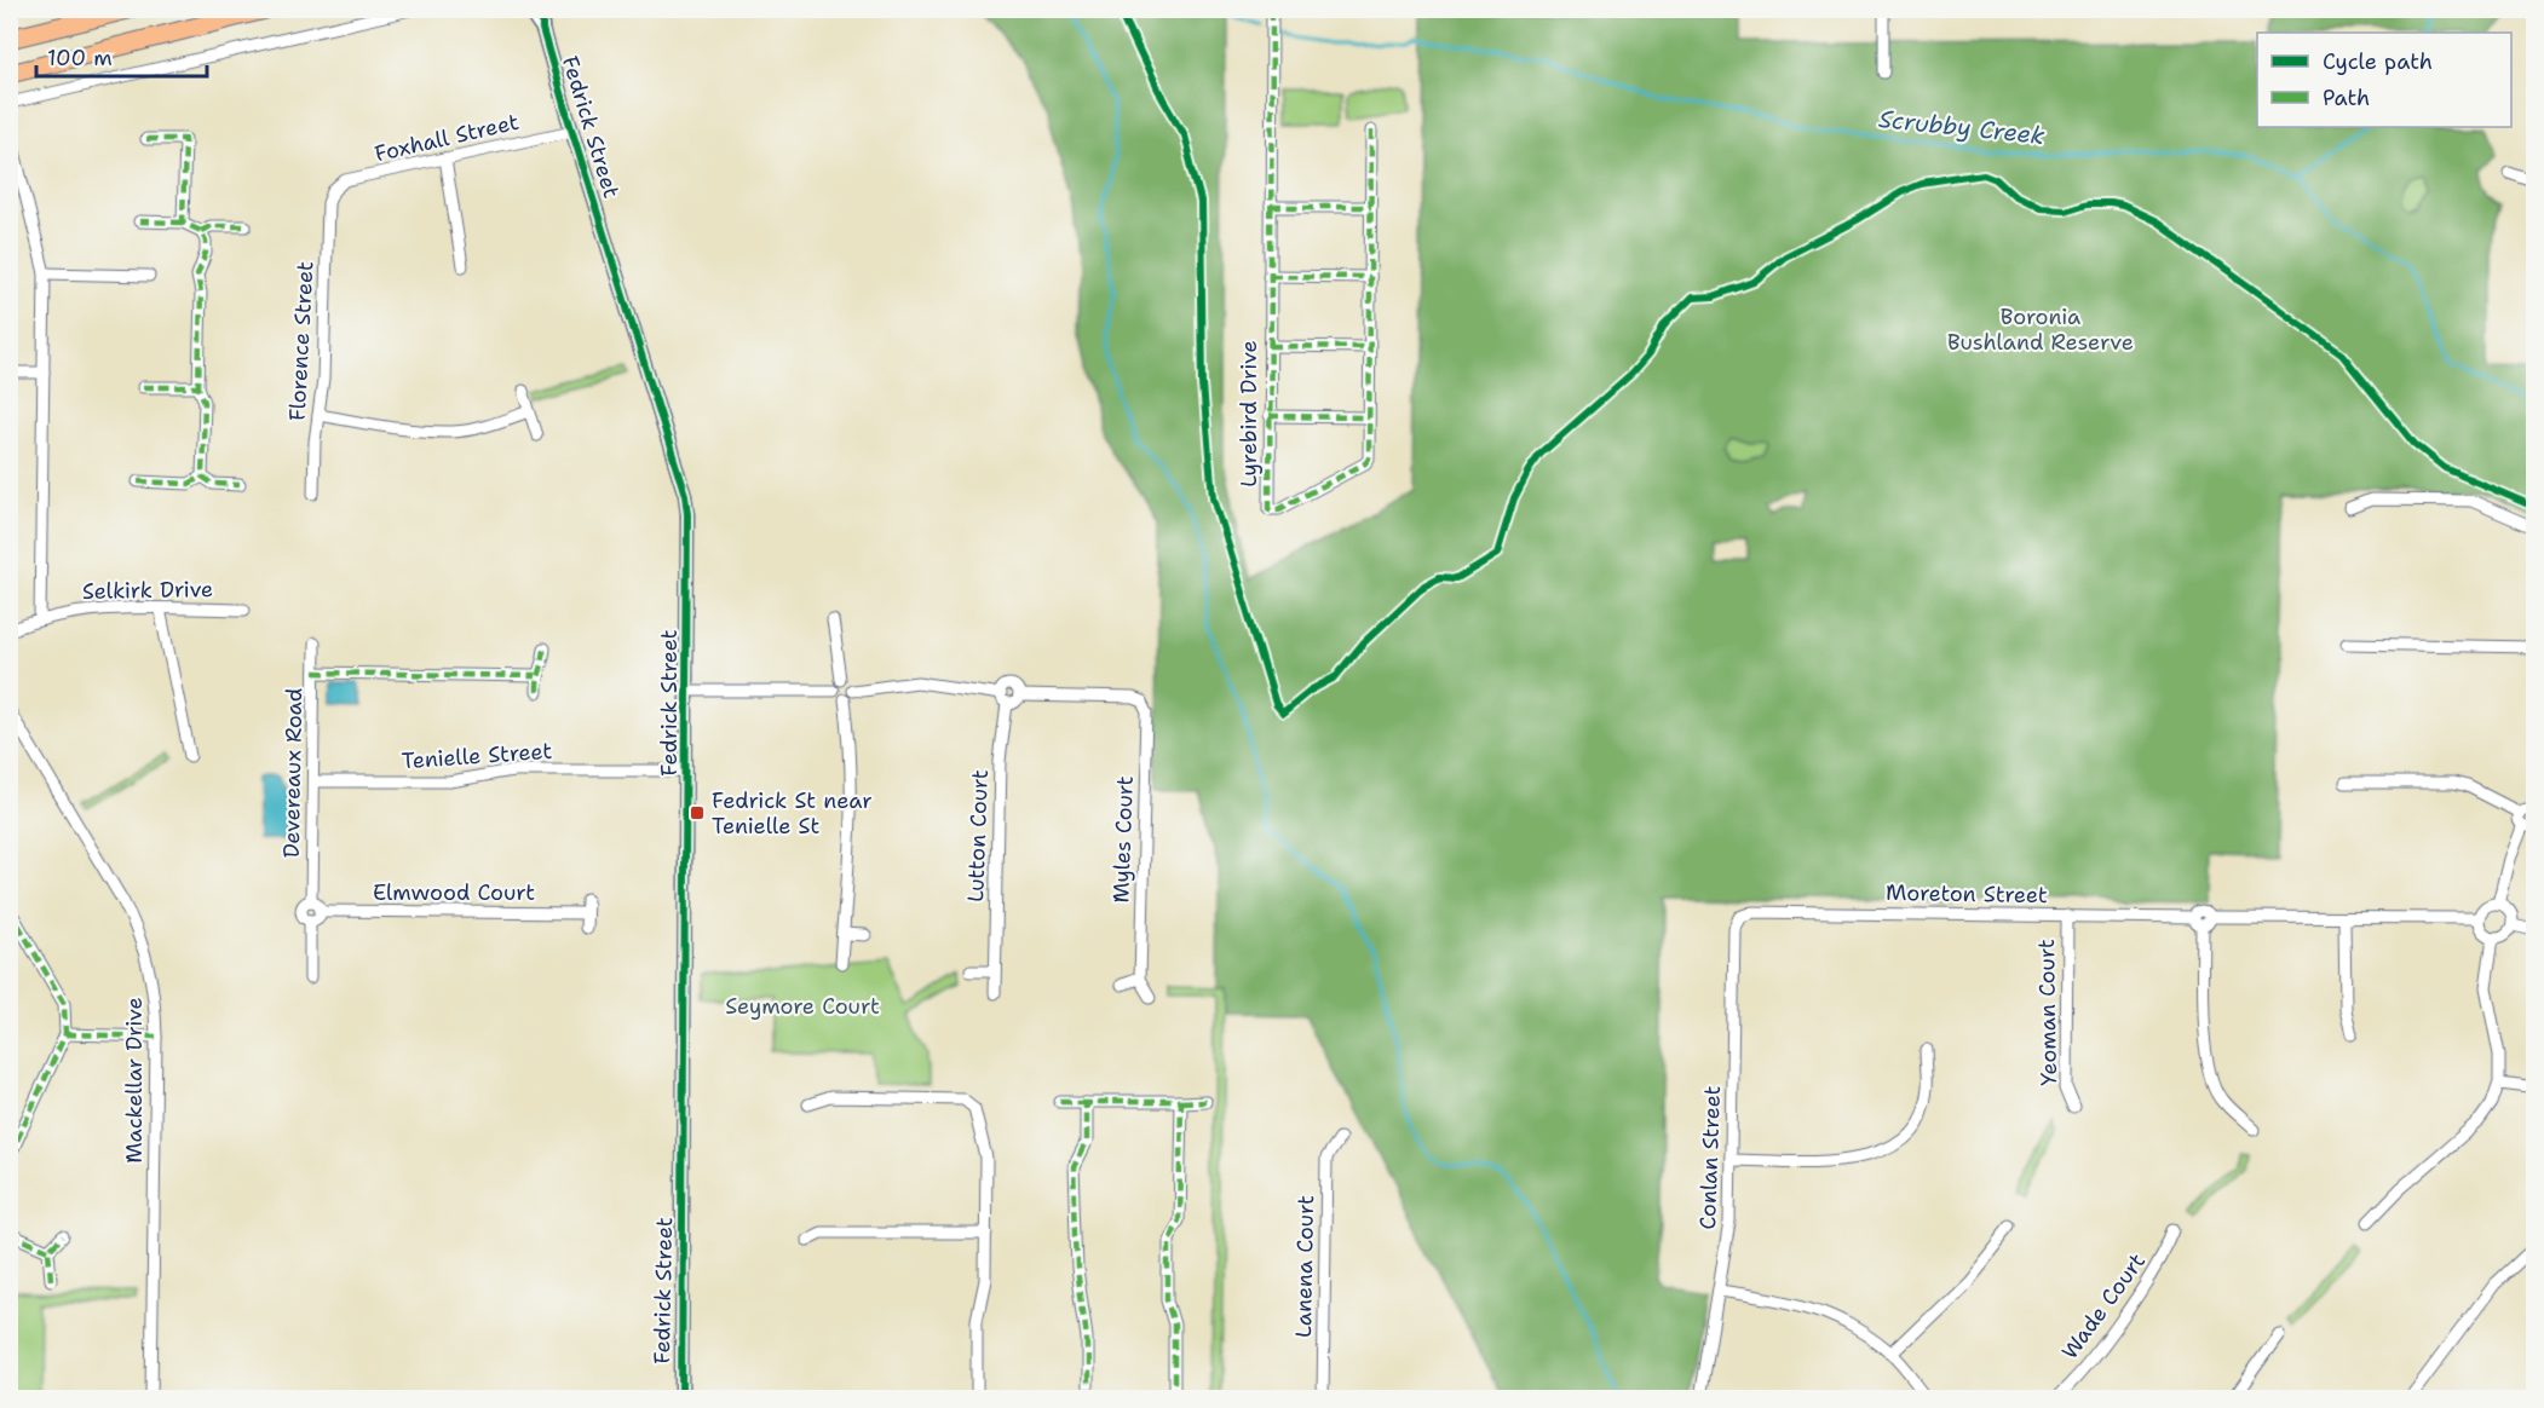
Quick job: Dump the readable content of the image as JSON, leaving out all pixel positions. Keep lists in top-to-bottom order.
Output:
{
  "streets": {
    "street": [
      "Fedrick Street",
      "Foxhall Street",
      "Florence Street",
      "Lyrebird Drive",
      "Selkirk Drive",
      "Tenielle Street",
      "Devereaux Road",
      "Lutton Court",
      "Myles Court",
      "Elmwood Court",
      "Moreton Street",
      "Yeoman Court",
      "Mackellar Drive",
      "Conlan Street",
      "Lanena Court",
      "Wade Court"
    ]
  },
  "crossings": [
    ["Fedrick Street", "Foxhall Street"],
    ["Fedrick Street", "Tenielle Street"],
    ["Foxhall Street", "Florence Street"],
    ["Tenielle Street", "Devereaux Road"],
    ["Devereaux Road", "Elmwood Court"],
    ["Lutton Court", "Myles Court"],
    ["Moreton Street", "Yeoman Court"],
    ["Moreton Street", "Conlan Street"]
  ],
  "water": ["Scrubby Creek"],
  "parks": ["Boronia Bushland Reserve", "Seymore Court"],
  "places": {
    "transit": ["Fedrick St near Tenielle St"]
  },
  "legend": ["Cycle path", "Path"],
  "scale_bar": "100 m"
}
